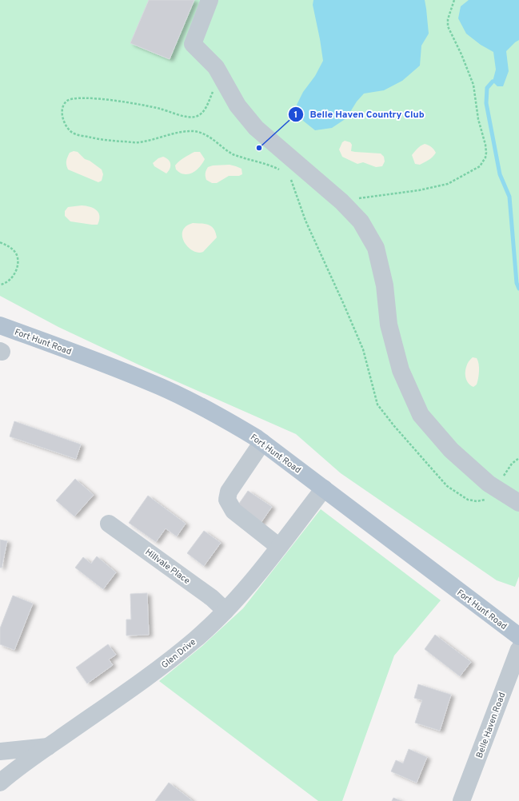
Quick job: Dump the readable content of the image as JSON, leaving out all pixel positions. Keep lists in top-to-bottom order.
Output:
{
  "streets": {
    "main road": ["Fort Hunt Road"],
    "street": ["Hillvale Place", "Glen Drive", "Belle Haven Road"]
  },
  "crossings": [
    ["Fort Hunt Road", "Glen Drive"],
    ["Hillvale Place", "Glen Drive"]
  ],
  "places": ["Belle Haven Country Club"]
}
